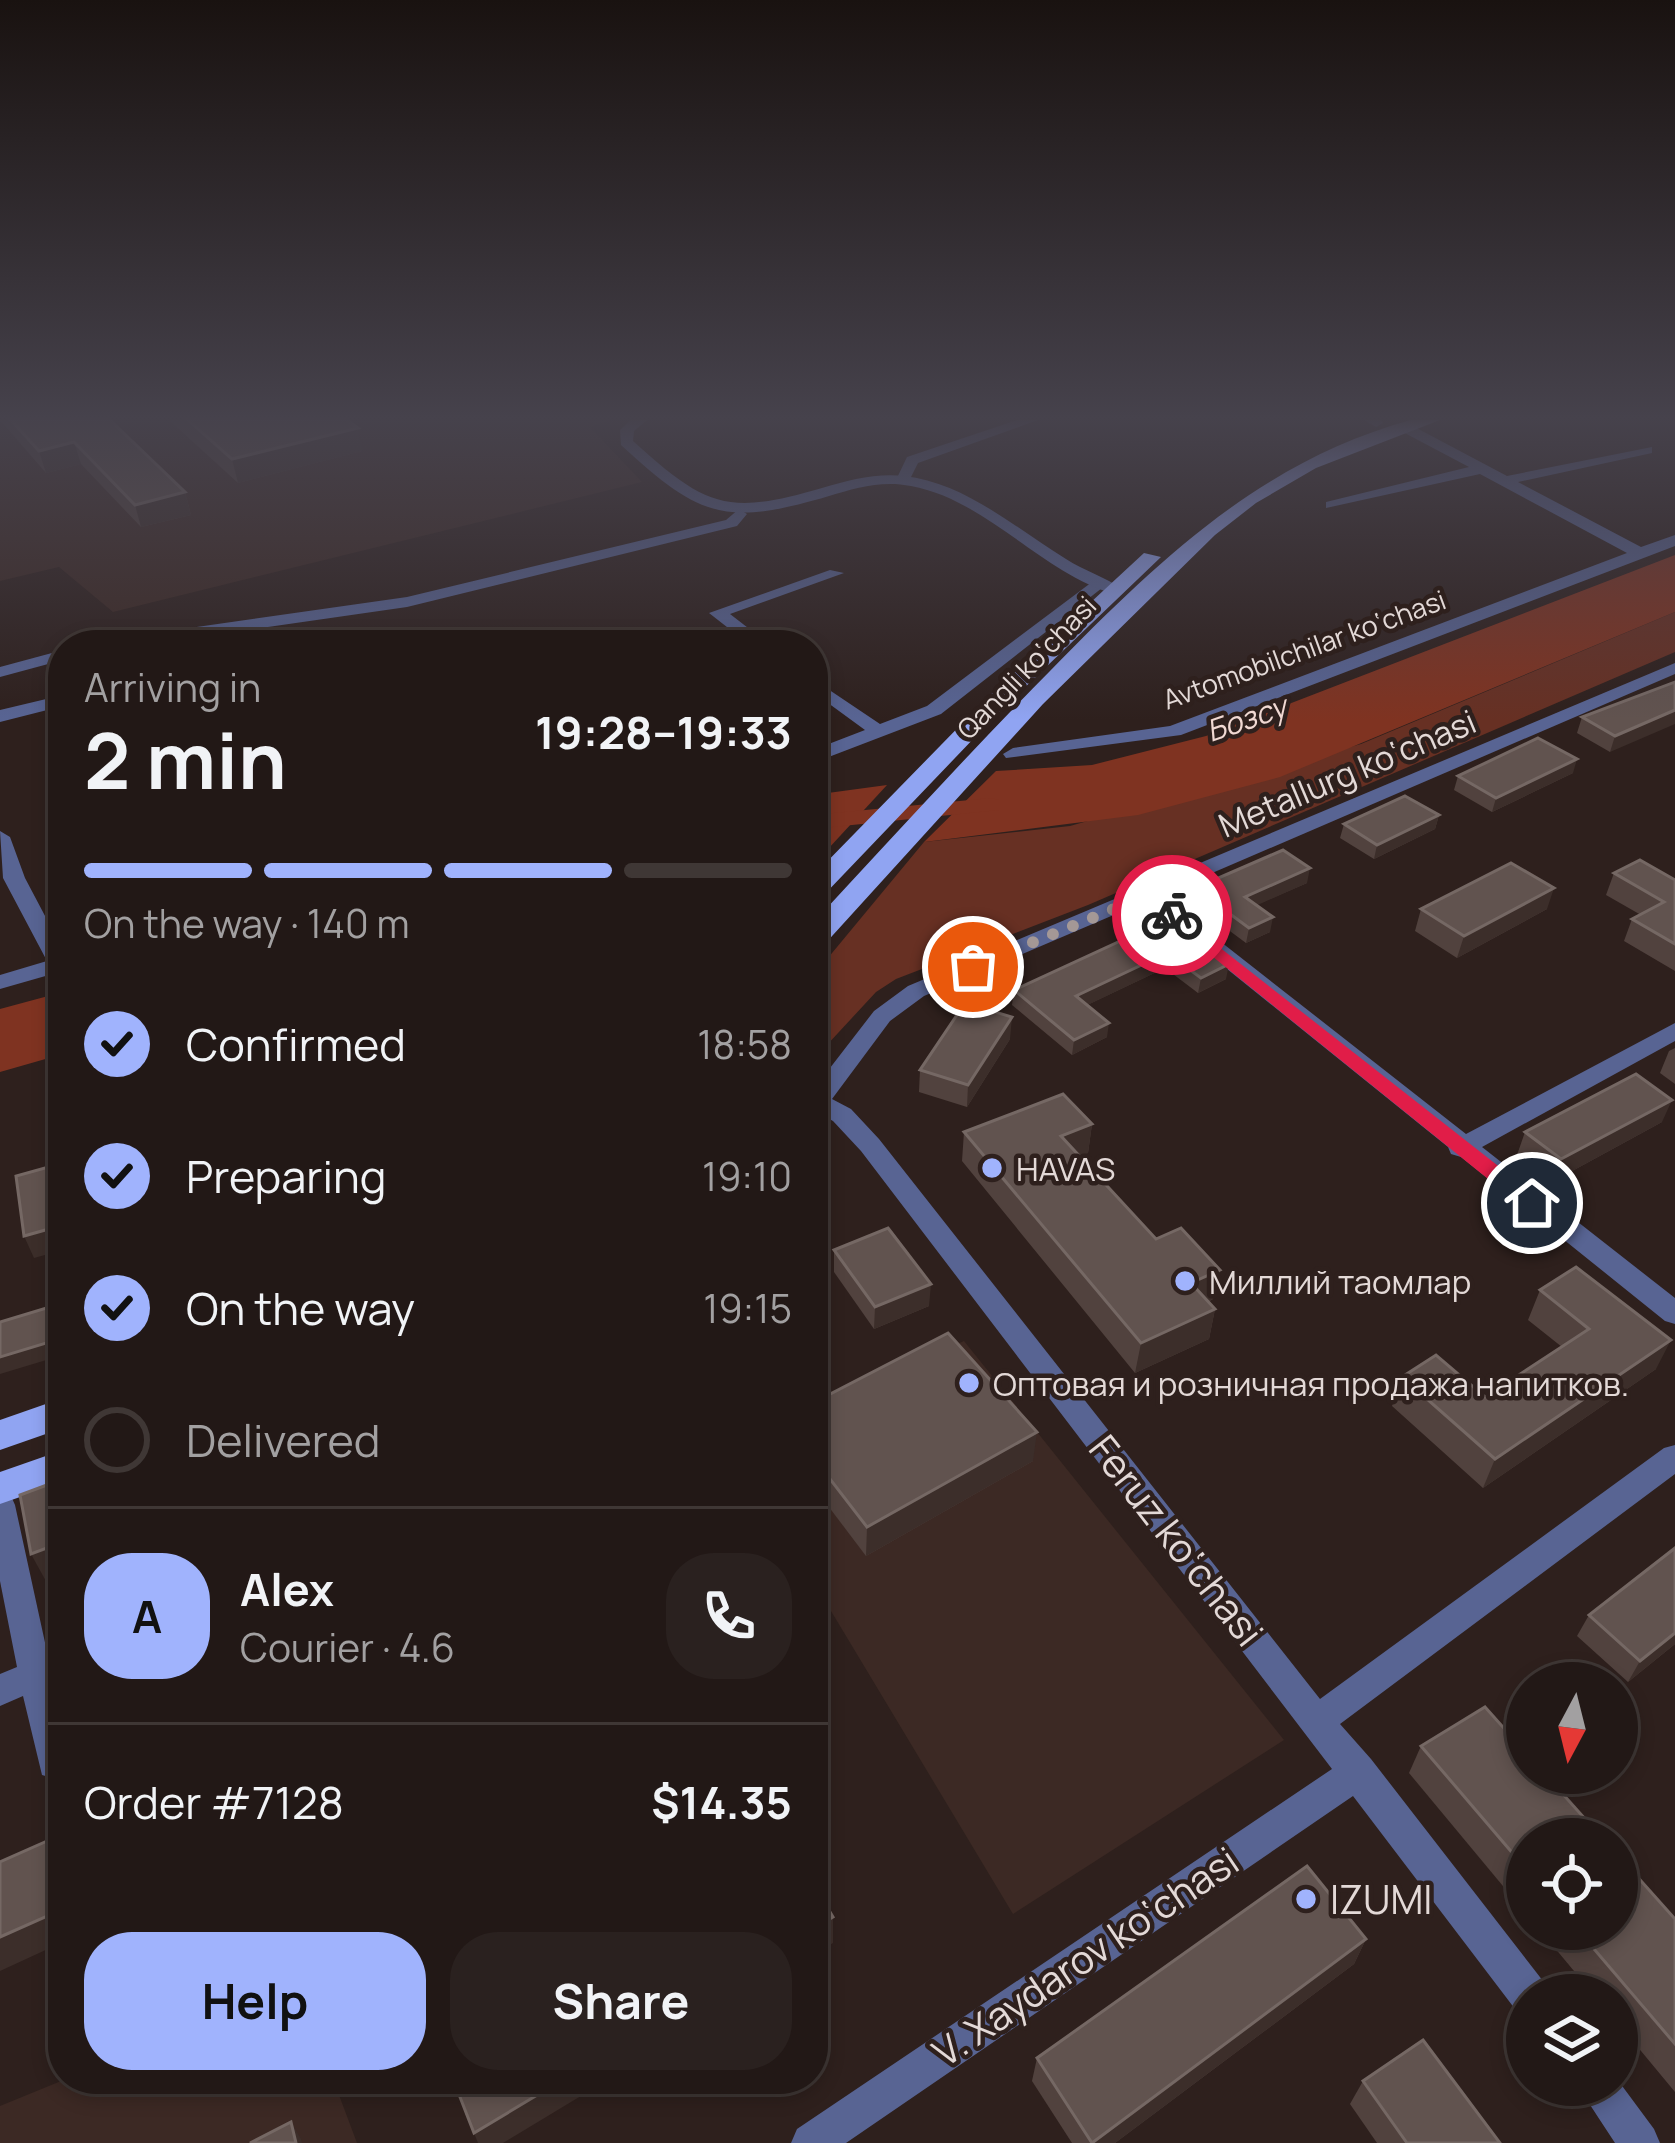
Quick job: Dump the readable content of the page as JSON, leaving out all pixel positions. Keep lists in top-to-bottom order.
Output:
{
  "streets": {
    "main road": ["Qangli ko‘chasi"],
    "street": [
      "Avtomobilchilar ko‘chasi",
      "Metallurg ko‘chasi",
      "Feruz ko‘chasi",
      "V. Xaydarov ko‘chasi"
    ]
  },
  "crossings": [
    ["Feruz ko‘chasi", "V. Xaydarov ko‘chasi"]
  ],
  "water": ["Бозсу"],
  "places": [
    "HAVAS",
    "Миллий таомлар",
    "Оптовая и розничная продажа напитков.",
    "IZUMI"
  ],
  "north": "bottom",
  "page": {
    "heading": ["2 min", "Arriving in", "19:28–19:33"],
    "panel": [
      "Alex",
      "Courier · 4.6",
      "Order #7128",
      "$14.35"
    ],
    "bar": "On the way · 140 m",
    "list": [
      ["Confirmed", "18:58"],
      ["Preparing", "19:10"],
      ["On the way", "19:15"],
      "Delivered"
    ],
    "round": "A",
    "buttons": ["Help", "Share"]
  }
}
